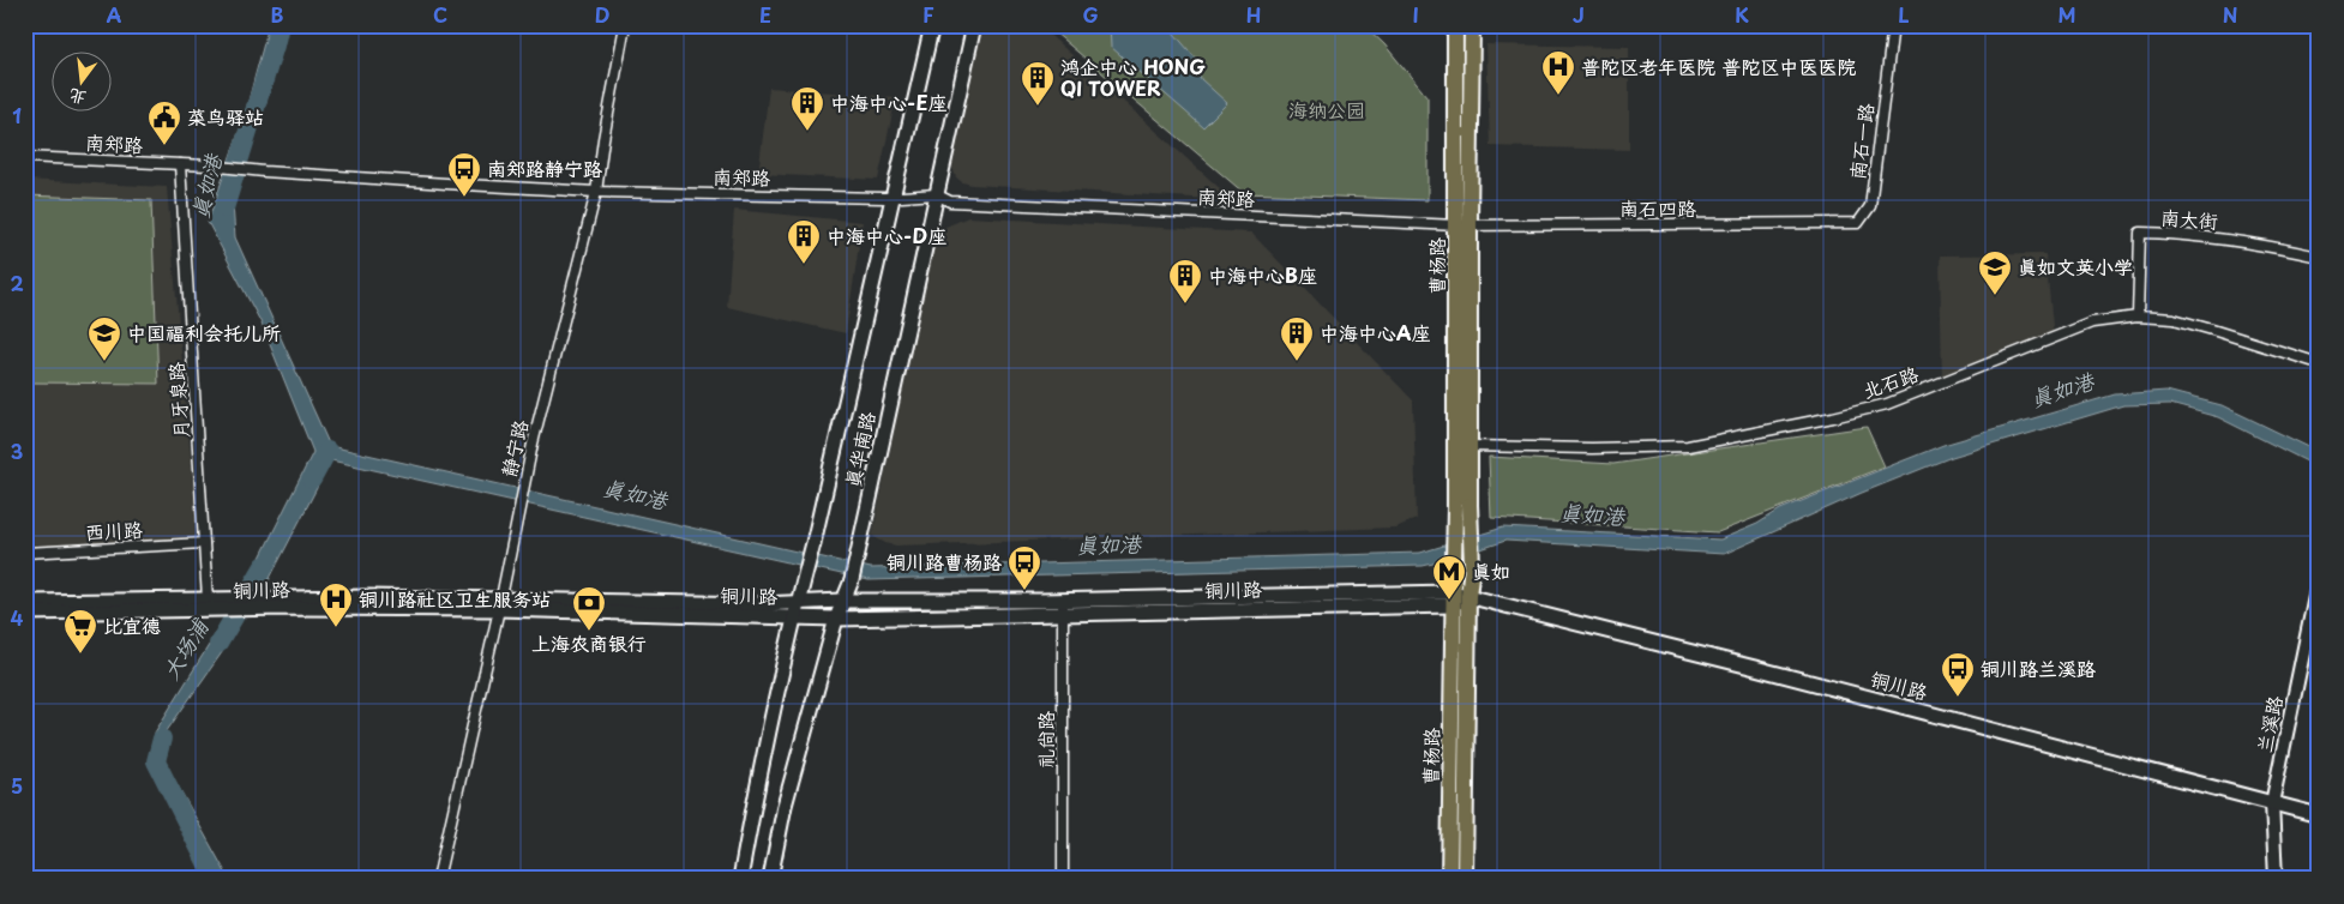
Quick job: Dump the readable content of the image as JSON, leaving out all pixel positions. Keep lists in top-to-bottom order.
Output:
{
  "streets": {
    "main road": ["曹杨路", "真华南路", "铜川路"],
    "street": [
      "南石一路",
      "南郑路",
      "南石四路",
      "南大街",
      "北石路",
      "月牙泉路",
      "静宁路",
      "西川路",
      "兰溪路",
      "礼尚路"
    ]
  },
  "crossings": [
    ["南石一路", "南石四路"],
    ["南郑路", "南石四路"],
    ["南郑路", "曹杨路"],
    ["南郑路", "月牙泉路"],
    ["南郑路", "静宁路"],
    ["南郑路", "真华南路"],
    ["南石四路", "曹杨路"],
    ["南大街", "北石路"],
    ["曹杨路", "北石路"],
    ["曹杨路", "铜川路"],
    ["月牙泉路", "西川路"],
    ["月牙泉路", "铜川路"],
    ["静宁路", "铜川路"],
    ["真华南路", "铜川路"],
    ["铜川路", "兰溪路"],
    ["铜川路", "礼尚路"]
  ],
  "water": ["真如港", "大场浦"],
  "parks": ["海纳公园"],
  "places": {
    "hospital": ["普陀区老年医院 普陀区中医医院", "铜川路社区卫生服务站"],
    "building": [
      "鸿企中心 HONG QI TOWER",
      "中海中心-E座",
      "中海中心-D座",
      "中海中心B座",
      "中海中心A座"
    ],
    "public building": ["菜鸟驿站"],
    "bus stop": ["南郑路静宁路", "铜川路曹杨路", "铜川路兰溪路"],
    "school or university": ["真如文英小学", "中国福利会托儿所"],
    "metro station": ["真如"],
    "bank": ["上海农商银行"],
    "supermarket": ["比宜德"]
  },
  "north": "bottom",
  "grid": {
    "columns": [
      "A",
      "B",
      "C",
      "D",
      "E",
      "F",
      "G",
      "H",
      "I",
      "J",
      "K",
      "L",
      "M",
      "N"
    ],
    "rows": [
      "1",
      "2",
      "3",
      "4",
      "5"
    ]
  }
}
